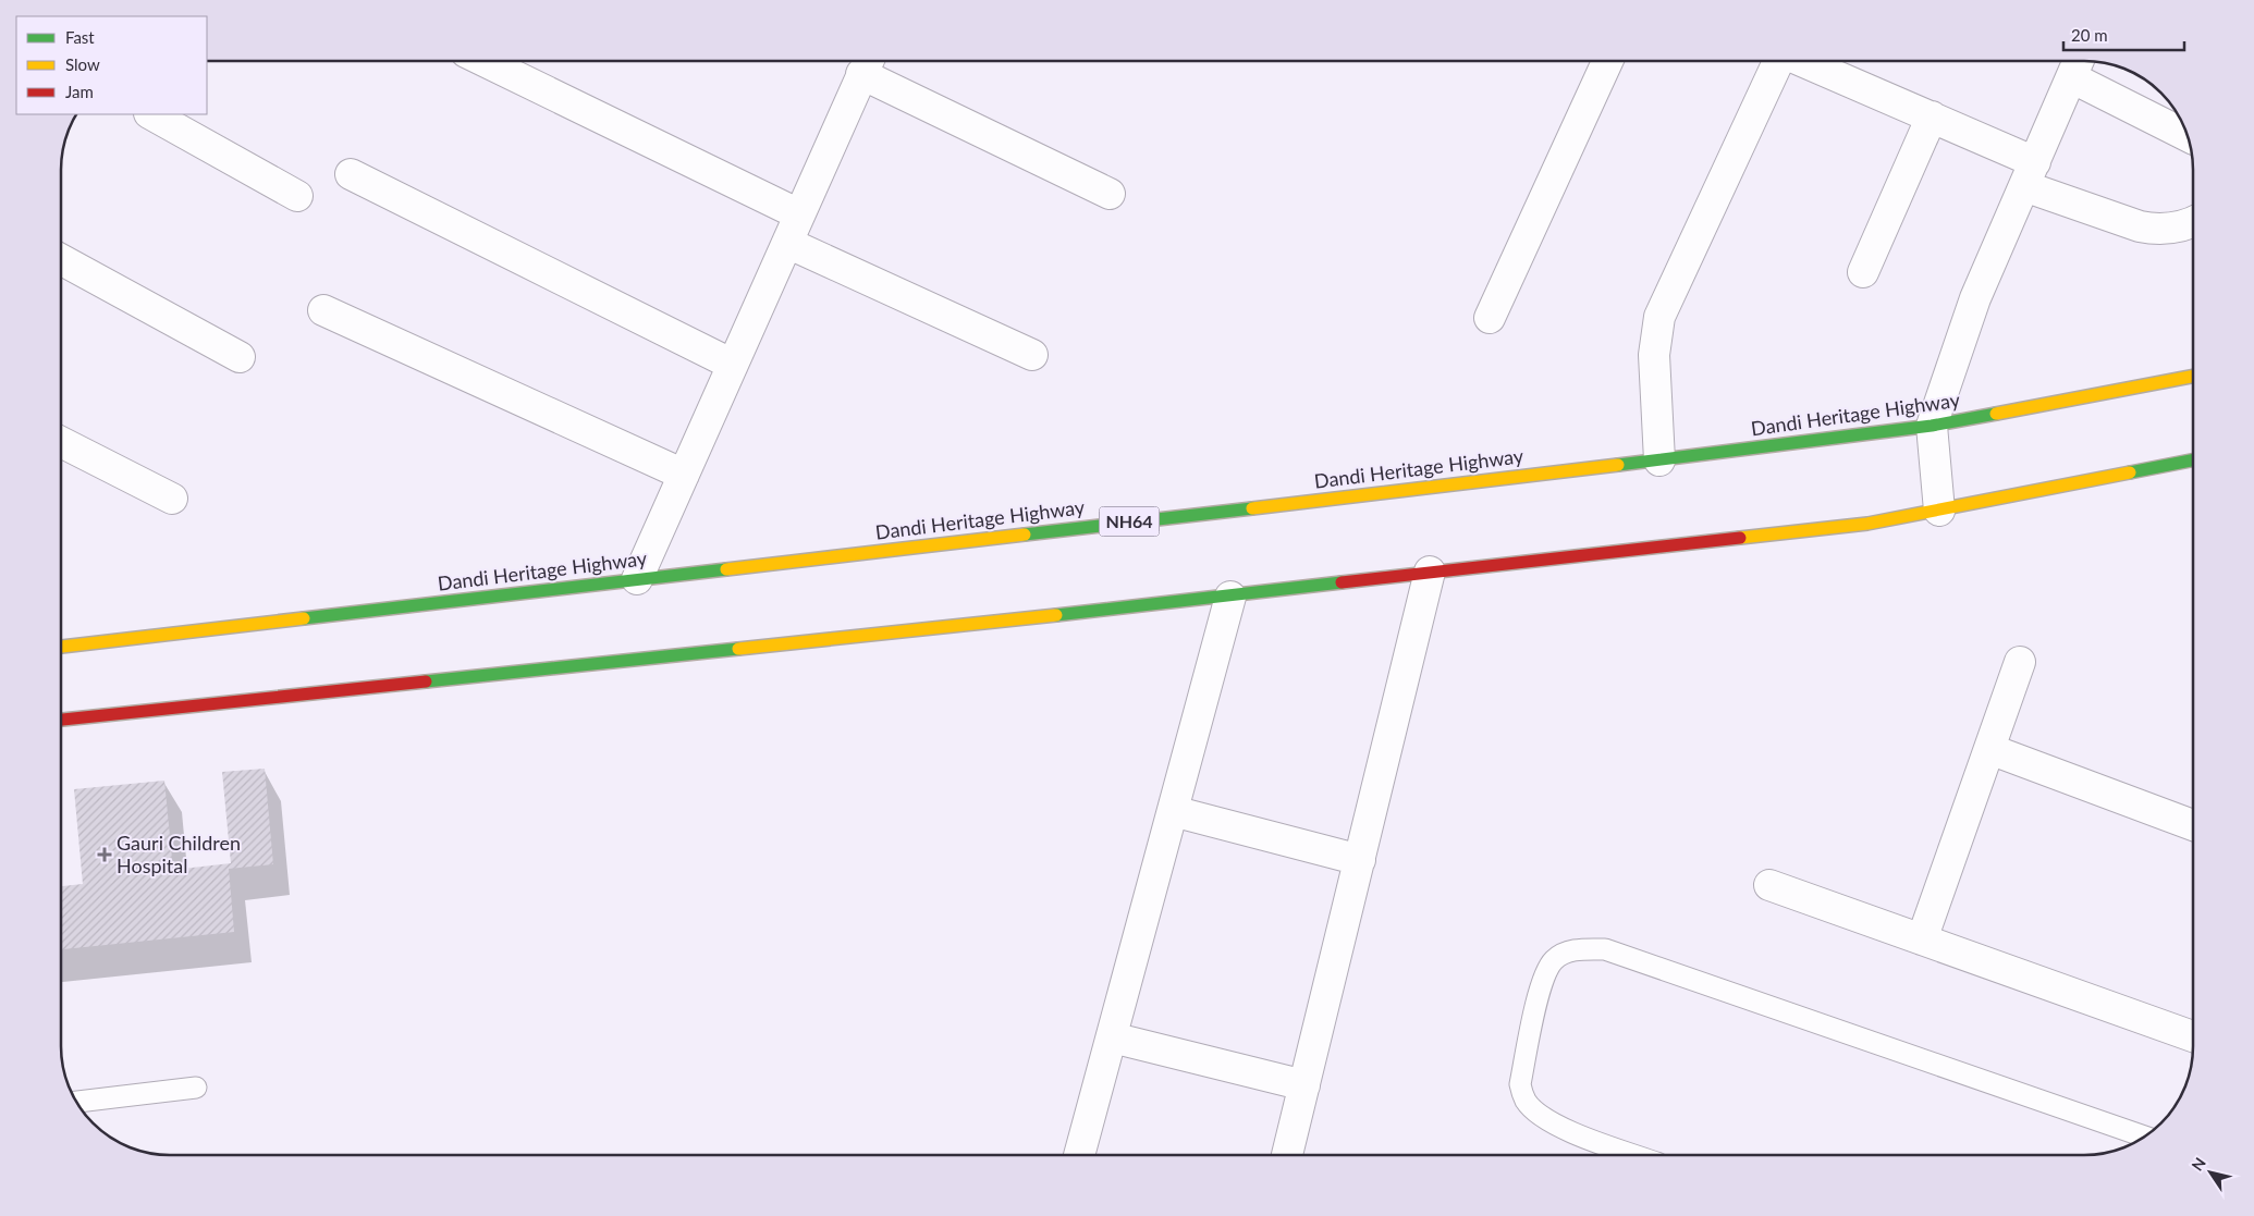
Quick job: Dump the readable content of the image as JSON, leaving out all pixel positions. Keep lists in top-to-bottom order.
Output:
{
  "streets": {
    "main road": ["Dandi Heritage Highway", "NH64"]
  },
  "places": {
    "health": ["Gauri Children Hospital"]
  },
  "legend": ["Fast", "Slow", "Jam"],
  "scale_bar": "20 m",
  "north": "top left"
}
